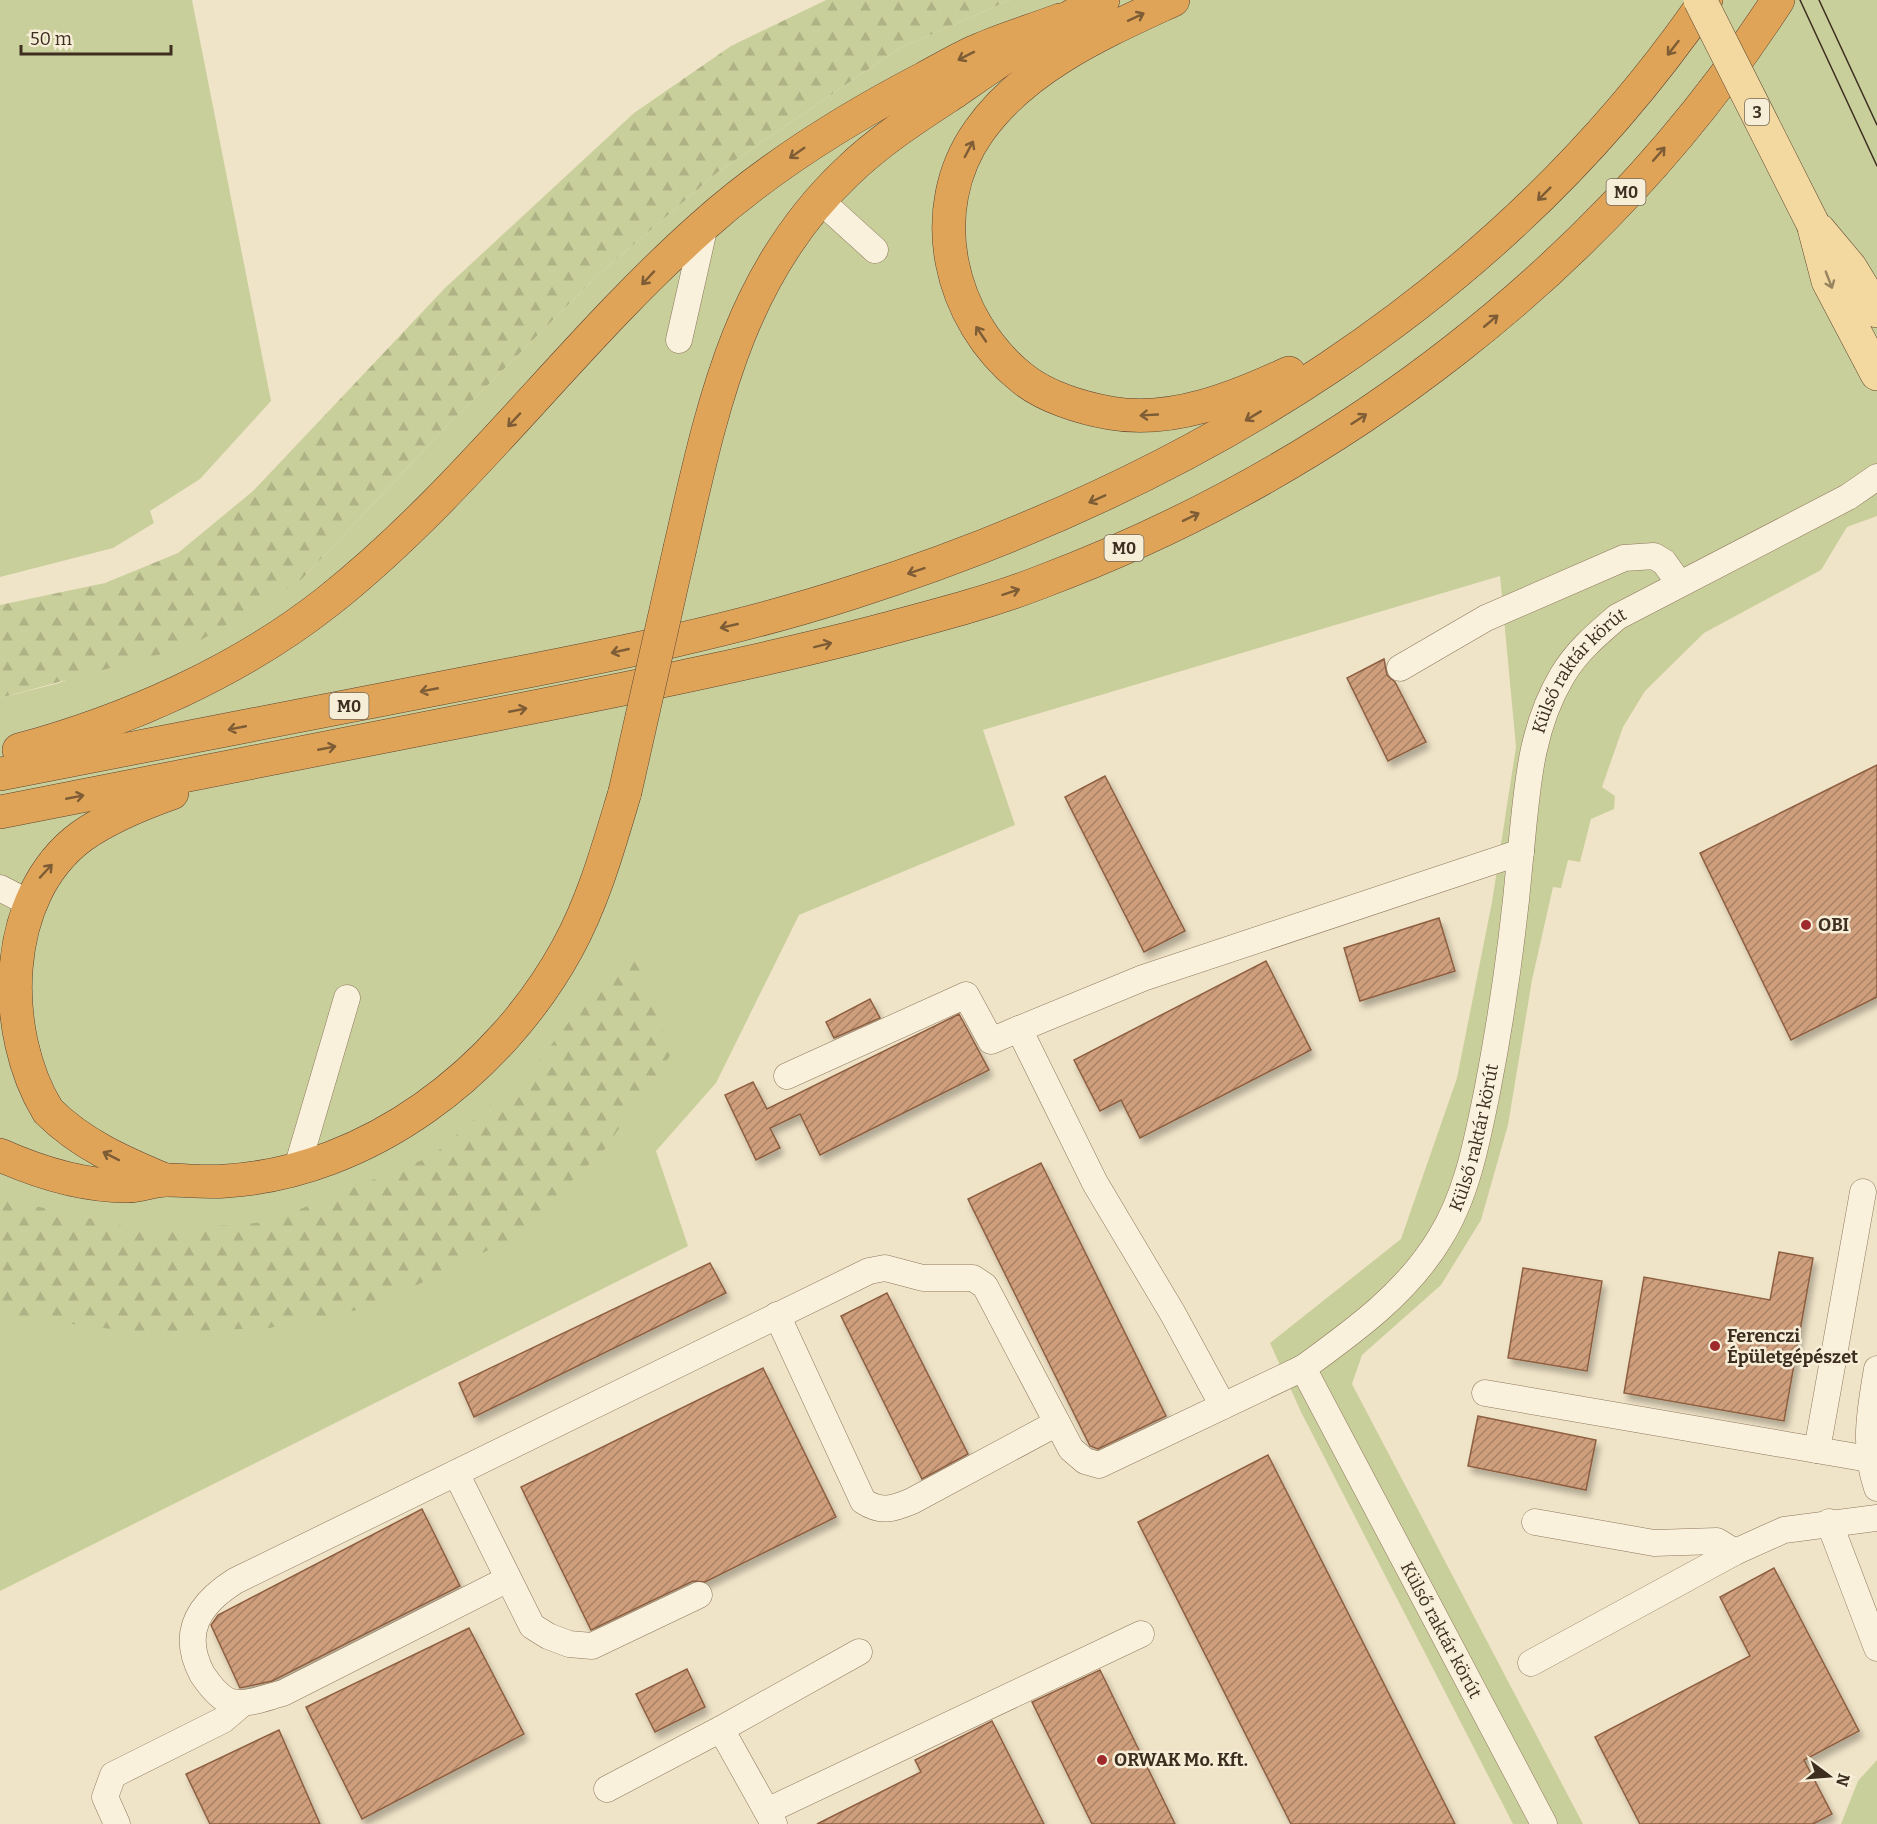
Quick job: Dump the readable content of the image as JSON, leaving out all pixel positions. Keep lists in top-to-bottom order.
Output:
{
  "streets": {
    "highway": ["M0"],
    "main road": ["3"],
    "street": ["Külső raktár körút"]
  },
  "places": ["OBI", "Ferenczi Épületgépészet", "ORWAK Mo. Kft."],
  "scale_bar": "50 m",
  "north": "right"
}
